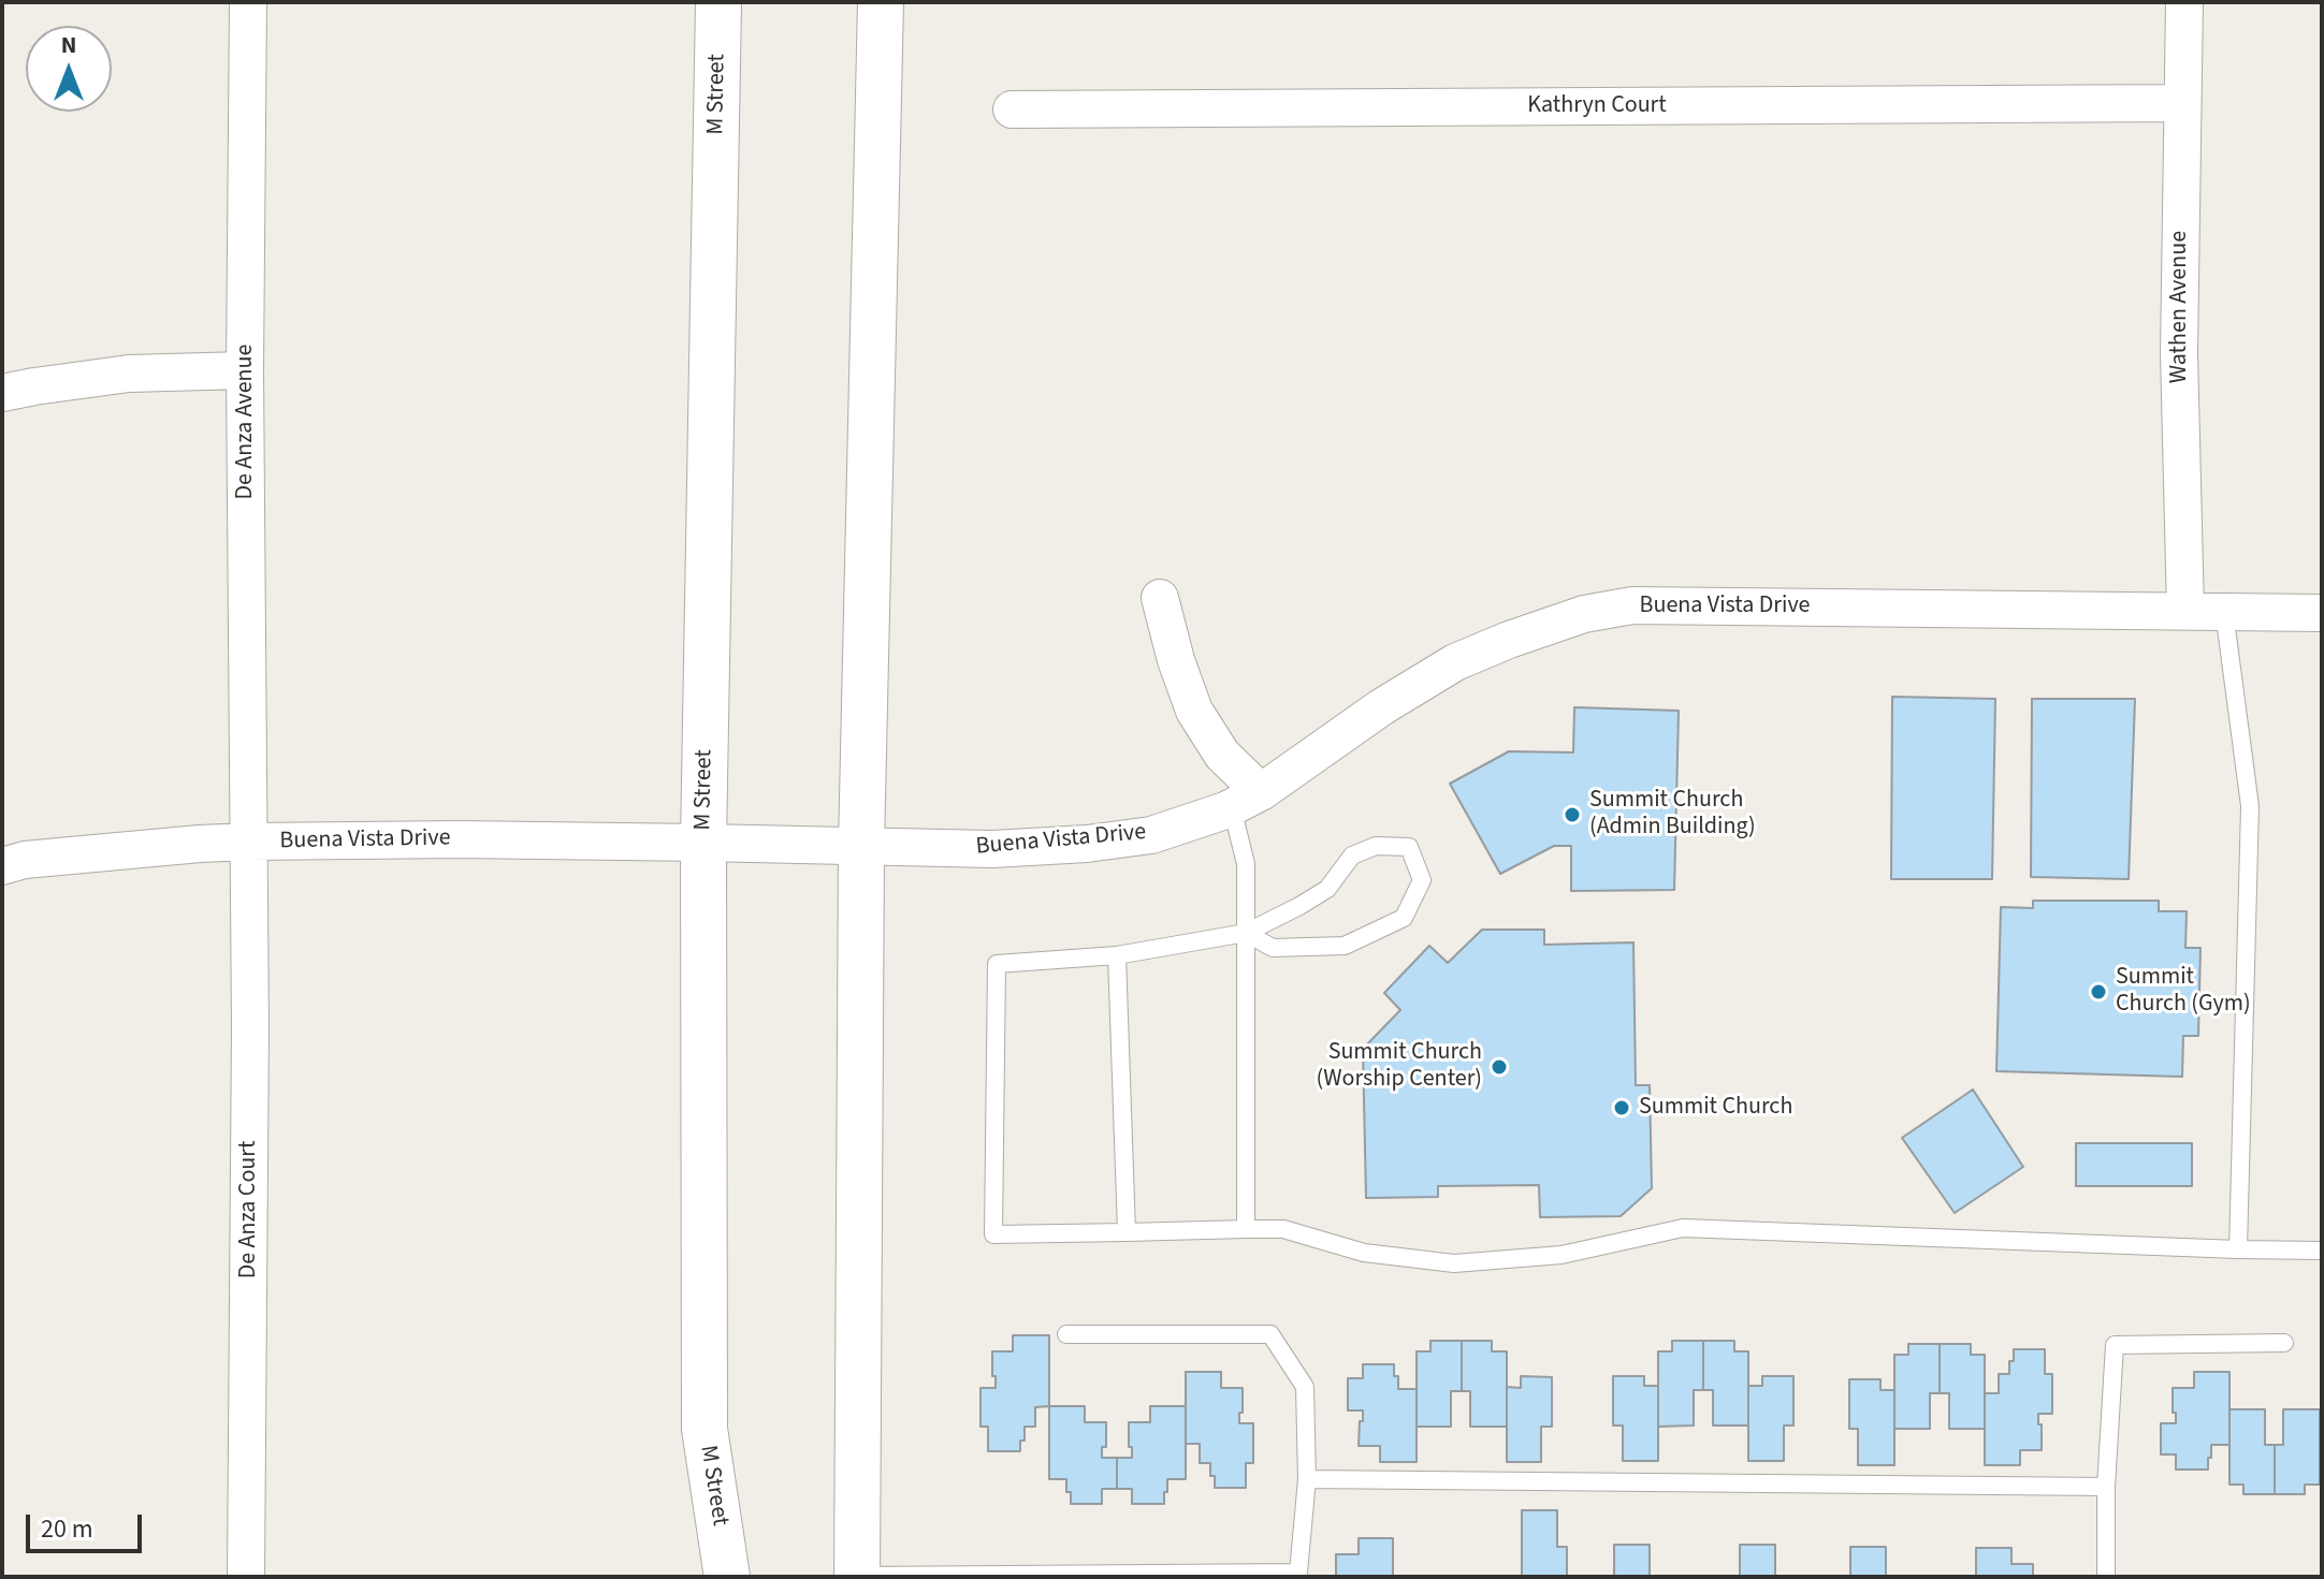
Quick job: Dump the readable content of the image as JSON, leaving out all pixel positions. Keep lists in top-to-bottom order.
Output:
{
  "streets": {
    "street": [
      "M Street",
      "Kathryn Court",
      "Wathen Avenue",
      "De Anza Avenue",
      "Buena Vista Drive",
      "De Anza Court"
    ]
  },
  "crossings": [
    ["M Street", "Buena Vista Drive"],
    ["Kathryn Court", "Wathen Avenue"],
    ["Wathen Avenue", "Buena Vista Drive"],
    ["De Anza Avenue", "Buena Vista Drive"],
    ["De Anza Avenue", "De Anza Court"],
    ["Buena Vista Drive", "De Anza Court"]
  ],
  "places": [
    "Summit Church (Admin Building)",
    "Summit Church (Gym)",
    "Summit Church (Worship Center)",
    "Summit Church"
  ],
  "scale_bar": "20 m",
  "north": "top"
}
